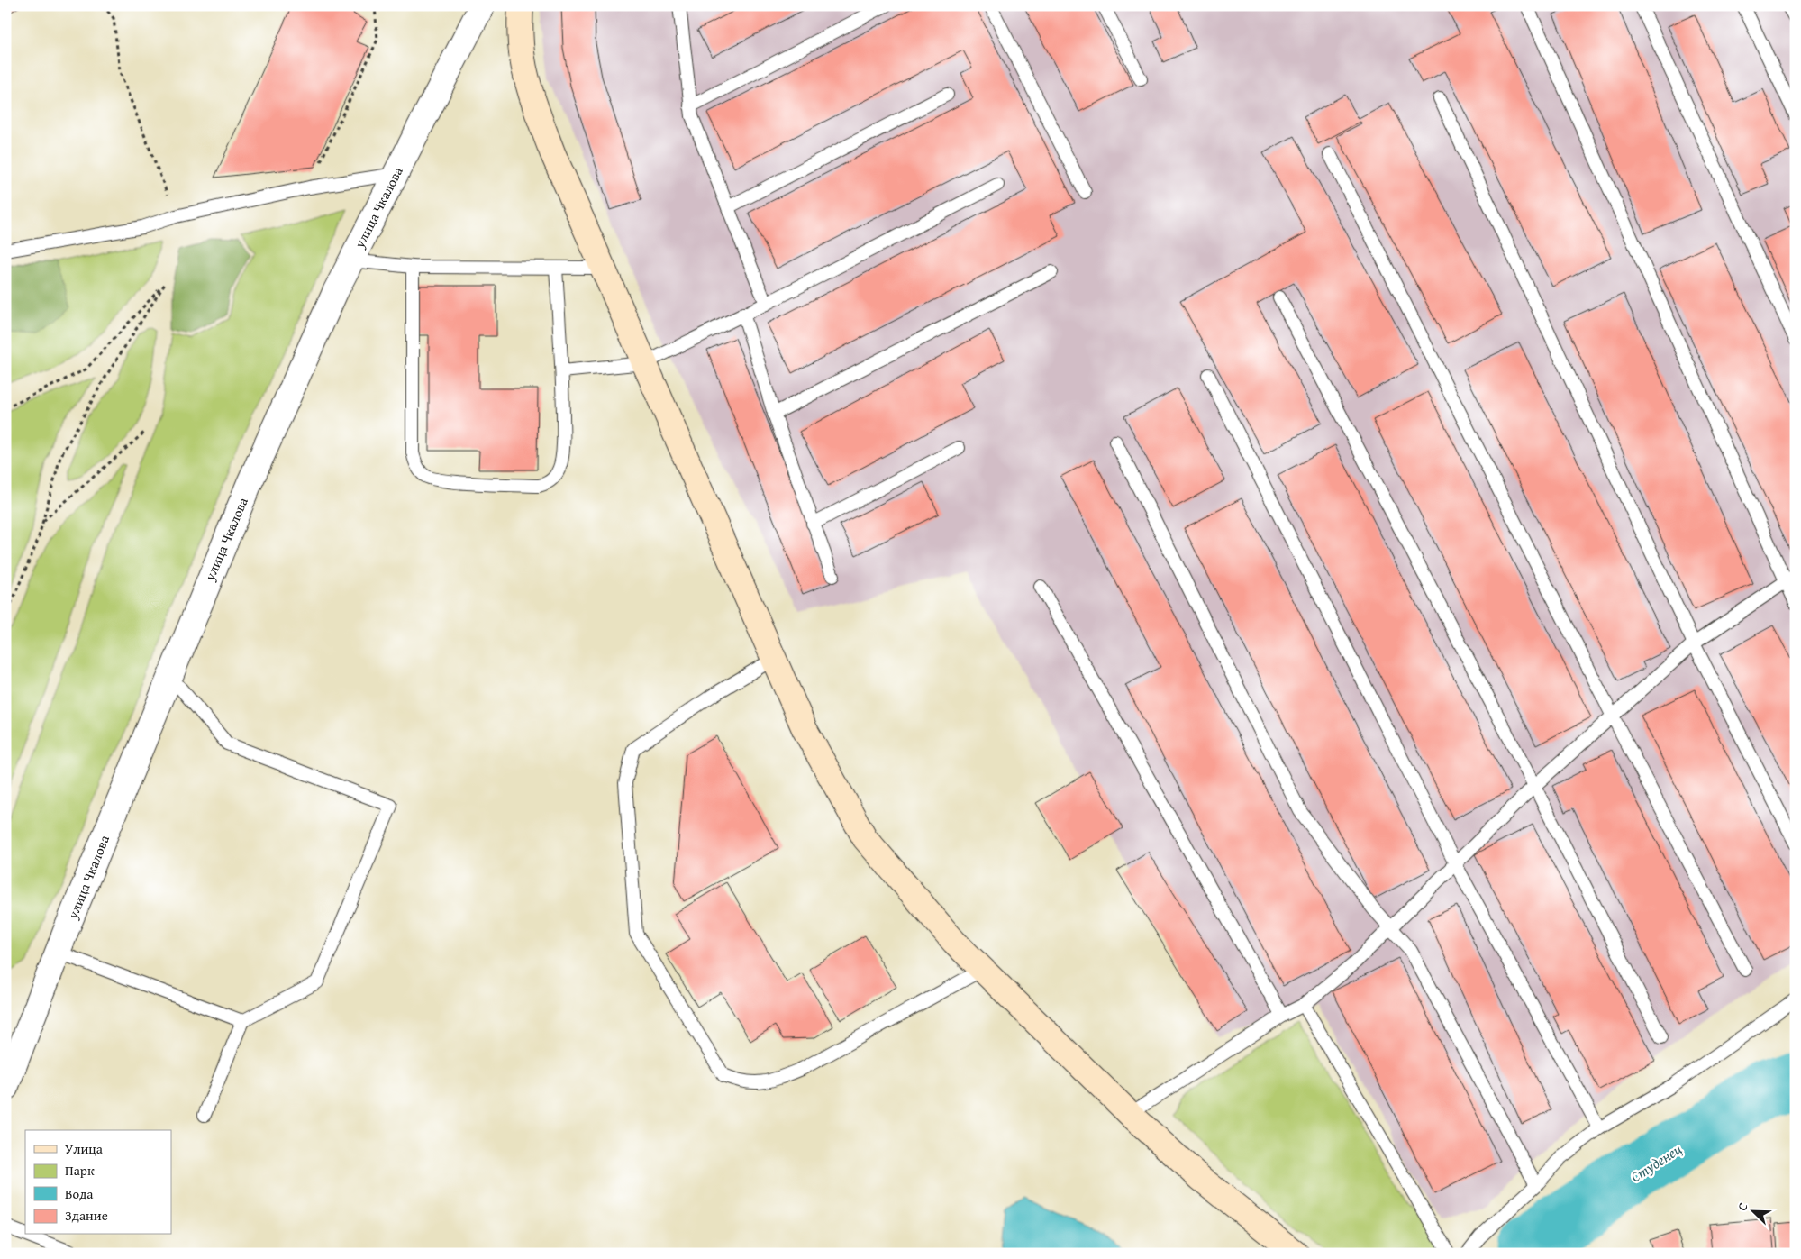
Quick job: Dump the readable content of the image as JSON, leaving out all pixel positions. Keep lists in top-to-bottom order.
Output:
{
  "streets": {
    "street": ["улица Чкалова"]
  },
  "water": ["Студенец"],
  "legend": [
    "Улица",
    "Парк",
    "Вода",
    "Здание"
  ],
  "north": "top left"
}
